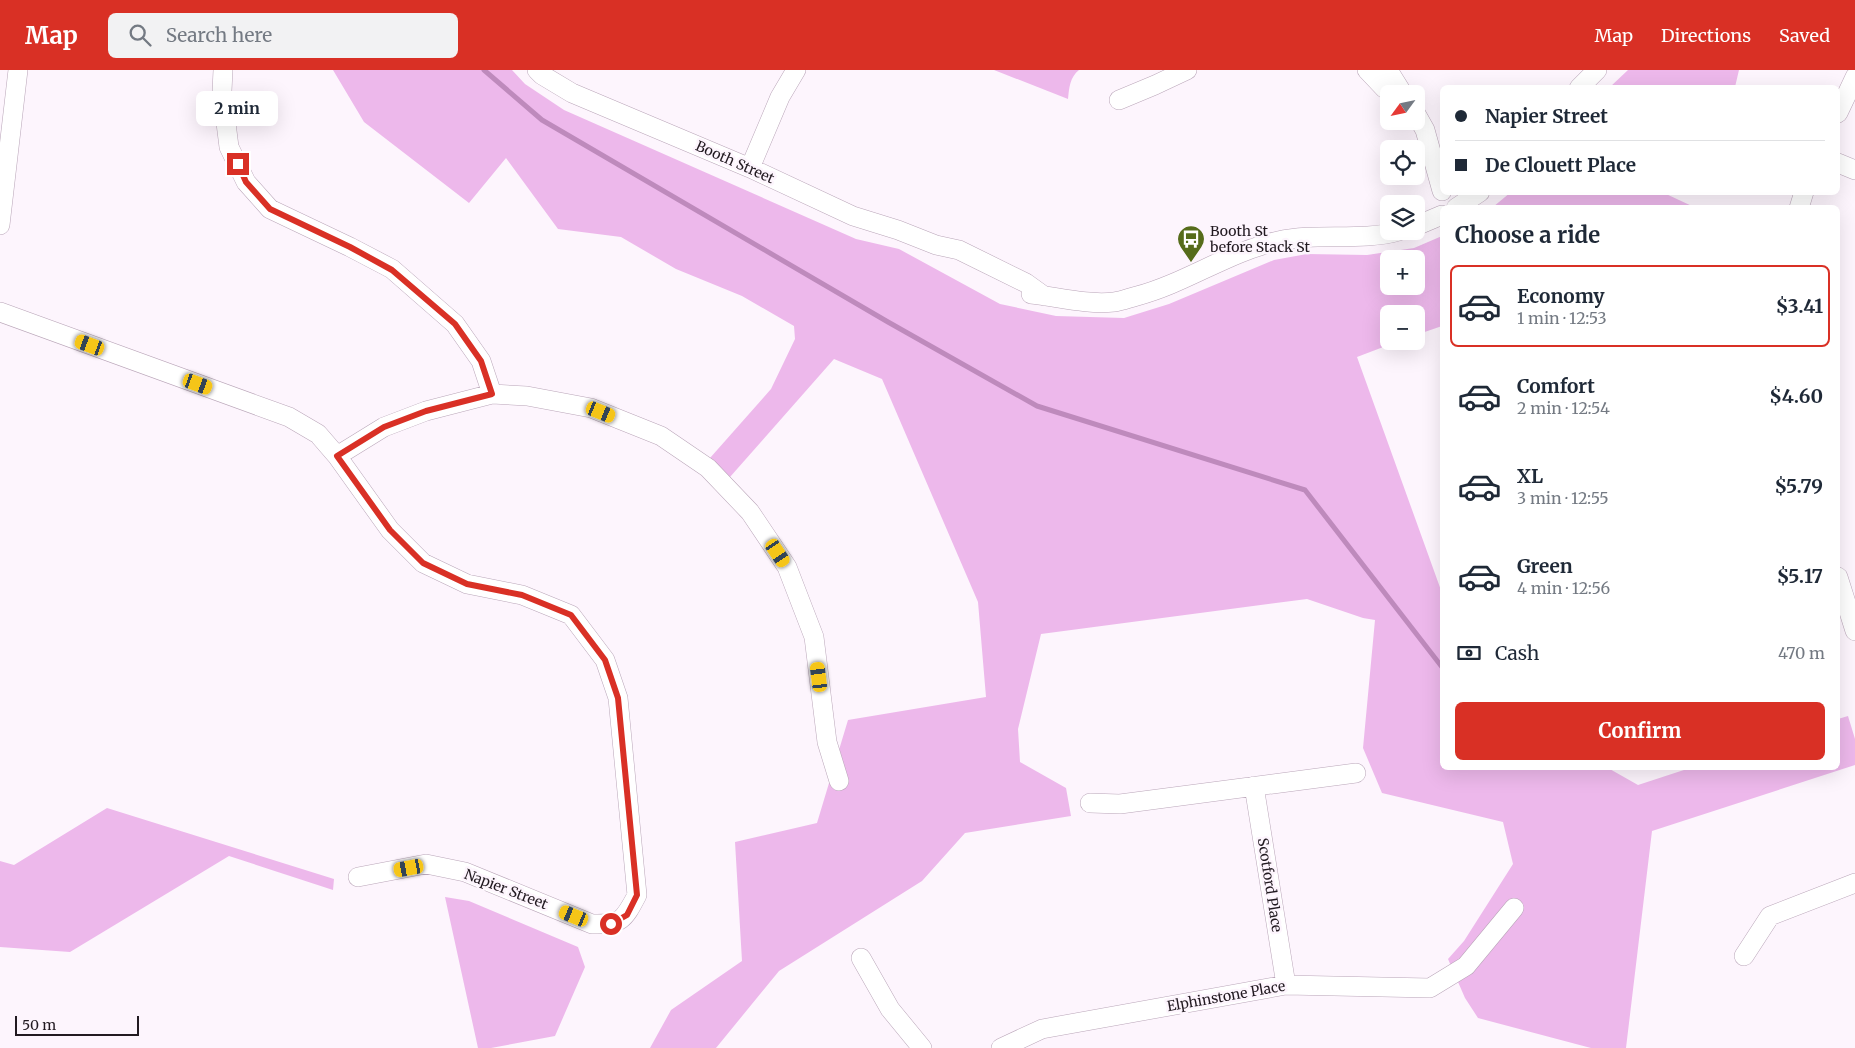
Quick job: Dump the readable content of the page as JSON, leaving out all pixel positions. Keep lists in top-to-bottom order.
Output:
{
  "streets": {
    "street": [
      "Booth Street",
      "Scotford Place",
      "Napier Street",
      "Elphinstone Place"
    ]
  },
  "crossings": [
    ["Scotford Place", "Elphinstone Place"]
  ],
  "places": {
    "bus stop": ["Booth St before Stack St"]
  },
  "scale_bar": "50 m",
  "north": "bottom left",
  "page": {
    "header": "Map",
    "search": "Search here",
    "nav": ["Map", "Directions", "Saved"],
    "map_buttons": ["+", "−"],
    "banner": ["Napier Street", "De Clouett Place"],
    "bubble": "2 min",
    "heading": "Choose a ride",
    "list": [
      {
        "name": "Economy",
        "note": "1 min · 12:53",
        "value": "$3.41"
      },
      {
        "name": "Comfort",
        "note": "2 min · 12:54",
        "value": "$4.60"
      },
      {
        "name": "XL",
        "note": "3 min · 12:55",
        "value": "$5.79"
      },
      {
        "name": "Green",
        "note": "4 min · 12:56",
        "value": "$5.17"
      }
    ],
    "pay": ["Cash", "470 m"],
    "buttons": "Confirm",
    "scale": "50 m"
  }
}
